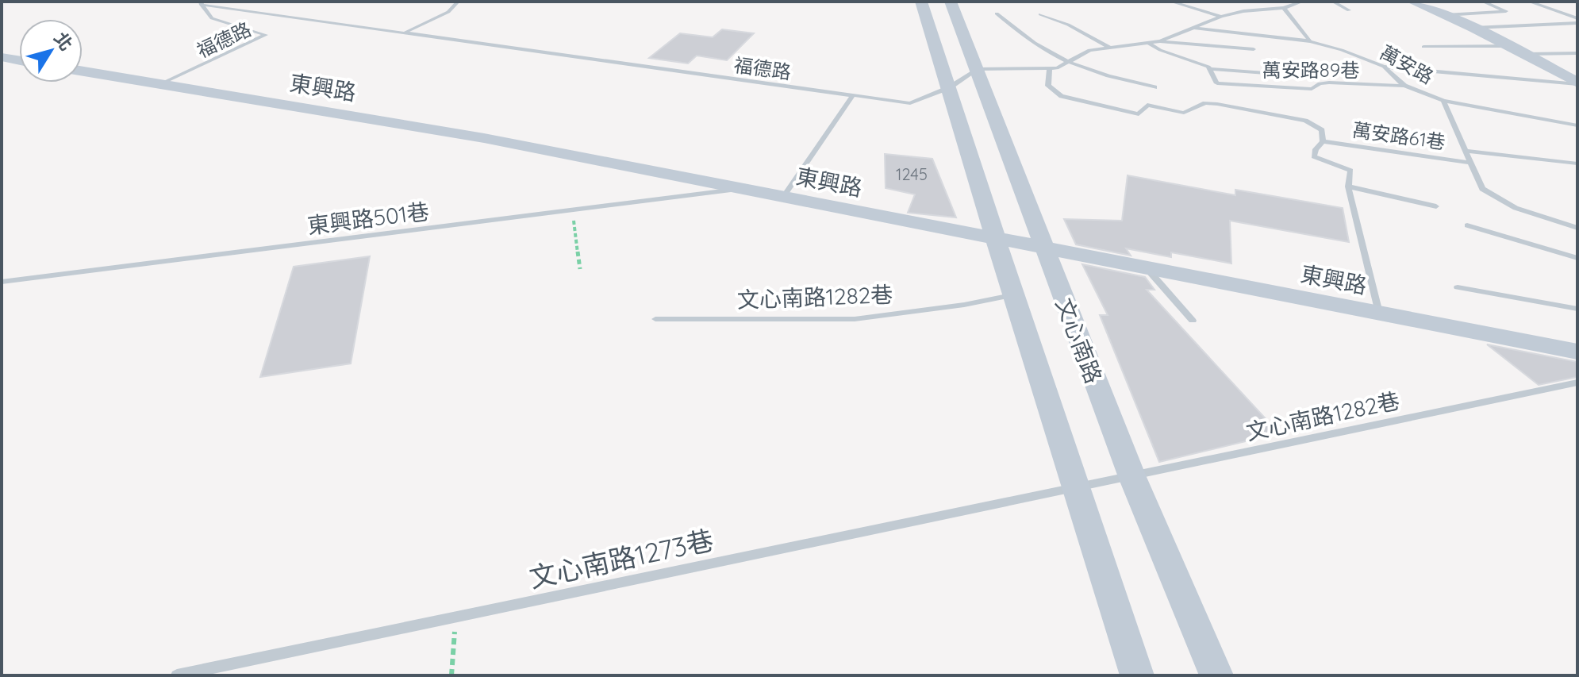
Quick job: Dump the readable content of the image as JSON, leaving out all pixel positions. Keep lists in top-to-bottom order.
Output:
{
  "streets": {
    "main road": ["東興路", "文心南路"],
    "lane": [
      "福德路",
      "萬安路",
      "萬安路89巷",
      "萬安路61巷",
      "東興路501巷",
      "文心南路1282巷",
      "文心南路1273巷"
    ]
  },
  "crossings": [
    ["福德路", "東興路"],
    ["福德路", "文心南路"],
    ["萬安路", "萬安路89巷"],
    ["萬安路", "萬安路61巷"],
    ["東興路", "東興路501巷"],
    ["東興路", "文心南路"],
    ["文心南路1282巷", "文心南路"],
    ["文心南路1282巷", "文心南路1273巷"],
    ["文心南路", "文心南路1273巷"]
  ],
  "house_numbers": ["1245"],
  "north": "top right"
}
